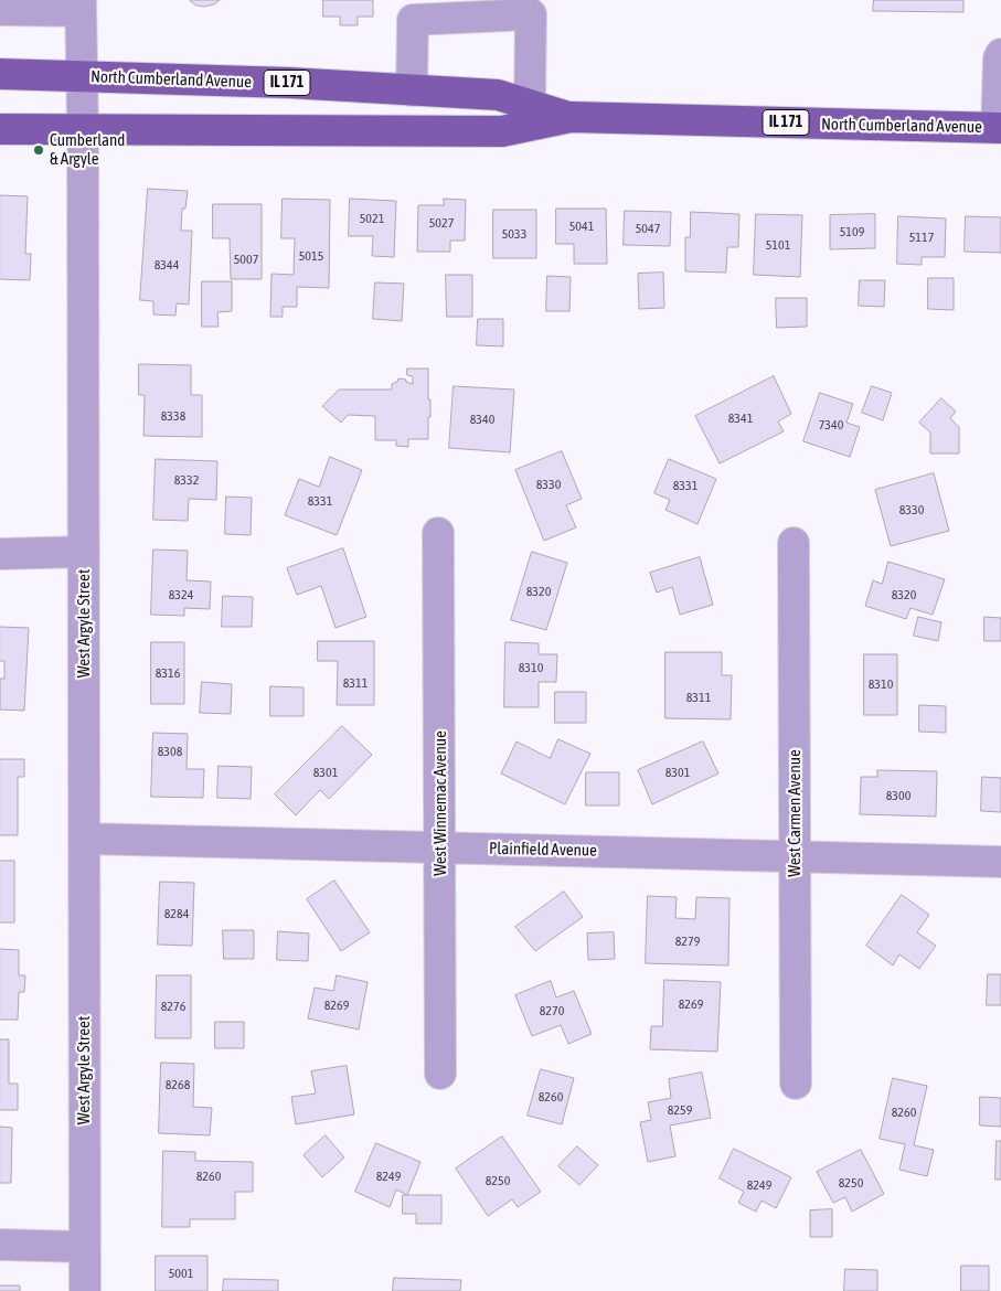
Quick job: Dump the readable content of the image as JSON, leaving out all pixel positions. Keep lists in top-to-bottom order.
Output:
{
  "streets": {
    "main road": ["North Cumberland Avenue", "IL 171"],
    "street": [
      "West Argyle Street",
      "West Winnemac Avenue",
      "West Carmen Avenue",
      "Plainfield Avenue"
    ]
  },
  "crossings": [
    ["North Cumberland Avenue", "West Argyle Street"],
    ["West Argyle Street", "Plainfield Avenue"],
    ["West Winnemac Avenue", "Plainfield Avenue"],
    ["West Carmen Avenue", "Plainfield Avenue"]
  ],
  "places": ["Cumberland & Argyle"],
  "house_numbers": [
    "5021",
    "5027",
    "5041",
    "5047",
    "5109",
    "5033",
    "5117",
    "5101",
    "5015",
    "5007",
    "8344",
    "8338",
    "8341",
    "8340",
    "7340",
    "8332",
    "8330",
    "8331",
    "8331",
    "8330",
    "8320",
    "8324",
    "8320",
    "8310",
    "8316",
    "8311",
    "8310",
    "8311",
    "8308",
    "8301",
    "8301",
    "8300",
    "8284",
    "8279",
    "8269",
    "8269",
    "8276",
    "8270",
    "8268",
    "8260",
    "8259",
    "8260",
    "8260",
    "8249",
    "8250",
    "8250",
    "8249",
    "5001"
  ]
}
